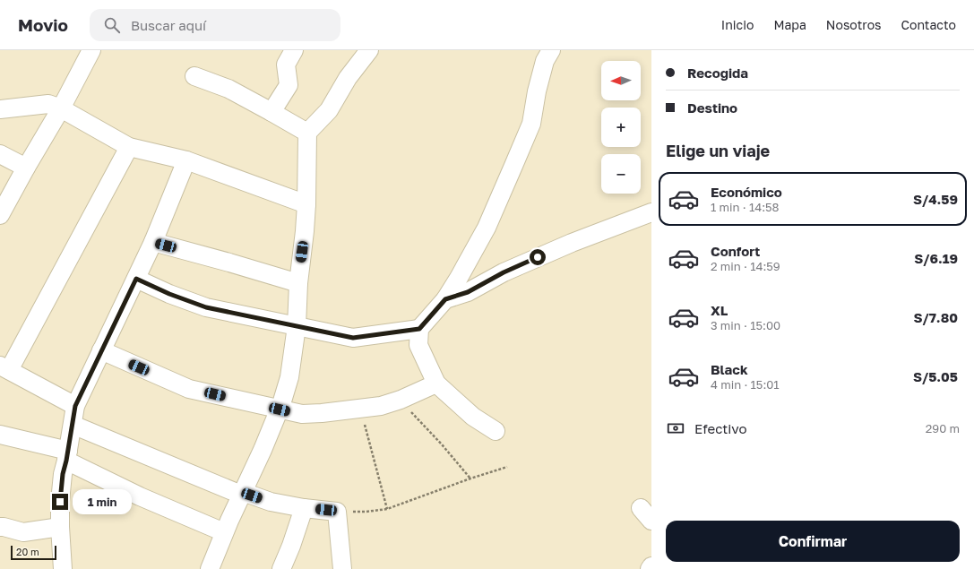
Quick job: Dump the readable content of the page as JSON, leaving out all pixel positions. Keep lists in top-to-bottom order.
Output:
{
  "scale_bar": "20 m",
  "north": "left",
  "page": {
    "header": "Movio",
    "search": "Buscar aquí",
    "nav": [
      "Inicio",
      "Mapa",
      "Nosotros",
      "Contacto"
    ],
    "banner": ["Recogida", "Destino"],
    "map_buttons": ["+", "−"],
    "heading": "Elige un viaje",
    "list": [
      {
        "name": "Económico",
        "note": "1 min · 14:58",
        "value": "S/4.59"
      },
      {
        "name": "Confort",
        "note": "2 min · 14:59",
        "value": "S/6.19"
      },
      {
        "name": "XL",
        "note": "3 min · 15:00",
        "value": "S/7.80"
      },
      {
        "name": "Black",
        "note": "4 min · 15:01",
        "value": "S/5.05"
      }
    ],
    "pay": ["Efectivo", "290 m"],
    "bubble": "1 min",
    "buttons": "Confirmar",
    "scale": "20 m"
  }
}
